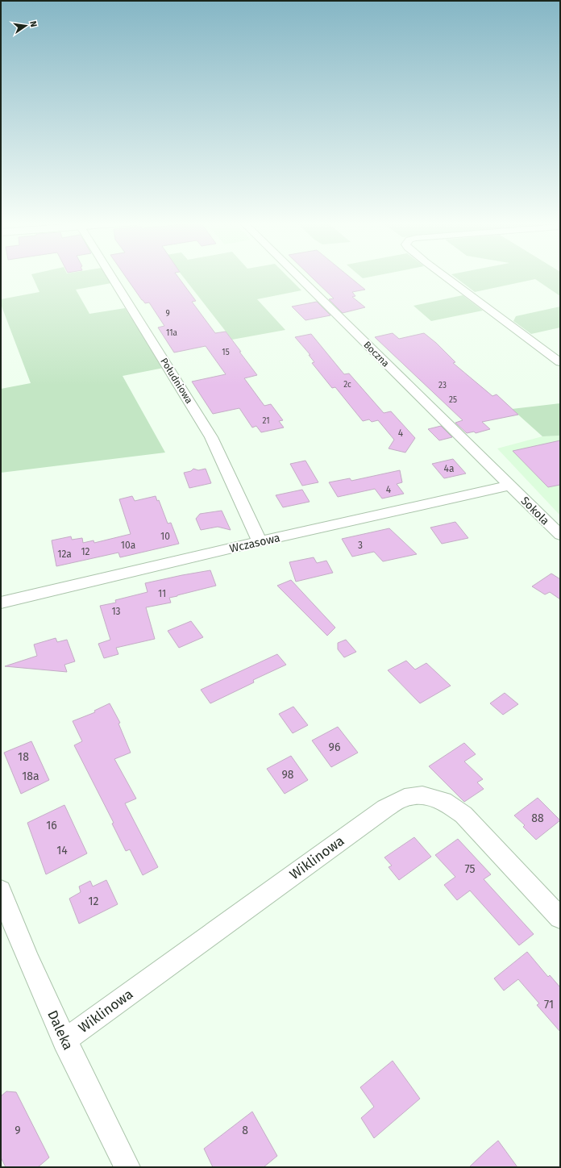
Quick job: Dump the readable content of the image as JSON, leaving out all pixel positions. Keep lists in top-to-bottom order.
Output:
{
  "streets": {
    "street": [
      "Boczna",
      "Południowa",
      "Sokola",
      "Wczasowa",
      "Wiklinowa",
      "Daleka"
    ]
  },
  "crossings": [
    ["Boczna", "Sokola"],
    ["Boczna", "Wczasowa"],
    ["Południowa", "Wczasowa"],
    ["Sokola", "Wczasowa"],
    ["Wiklinowa", "Daleka"]
  ],
  "house_numbers": [
    "9",
    "11a",
    "15",
    "2c",
    "23",
    "25",
    "21",
    "4",
    "4a",
    "4",
    "10",
    "10a",
    "3",
    "12",
    "12a",
    "11",
    "13",
    "96",
    "18",
    "98",
    "18a",
    "88",
    "16",
    "14",
    "75",
    "12",
    "71",
    "9",
    "8"
  ],
  "north": "right"
}
